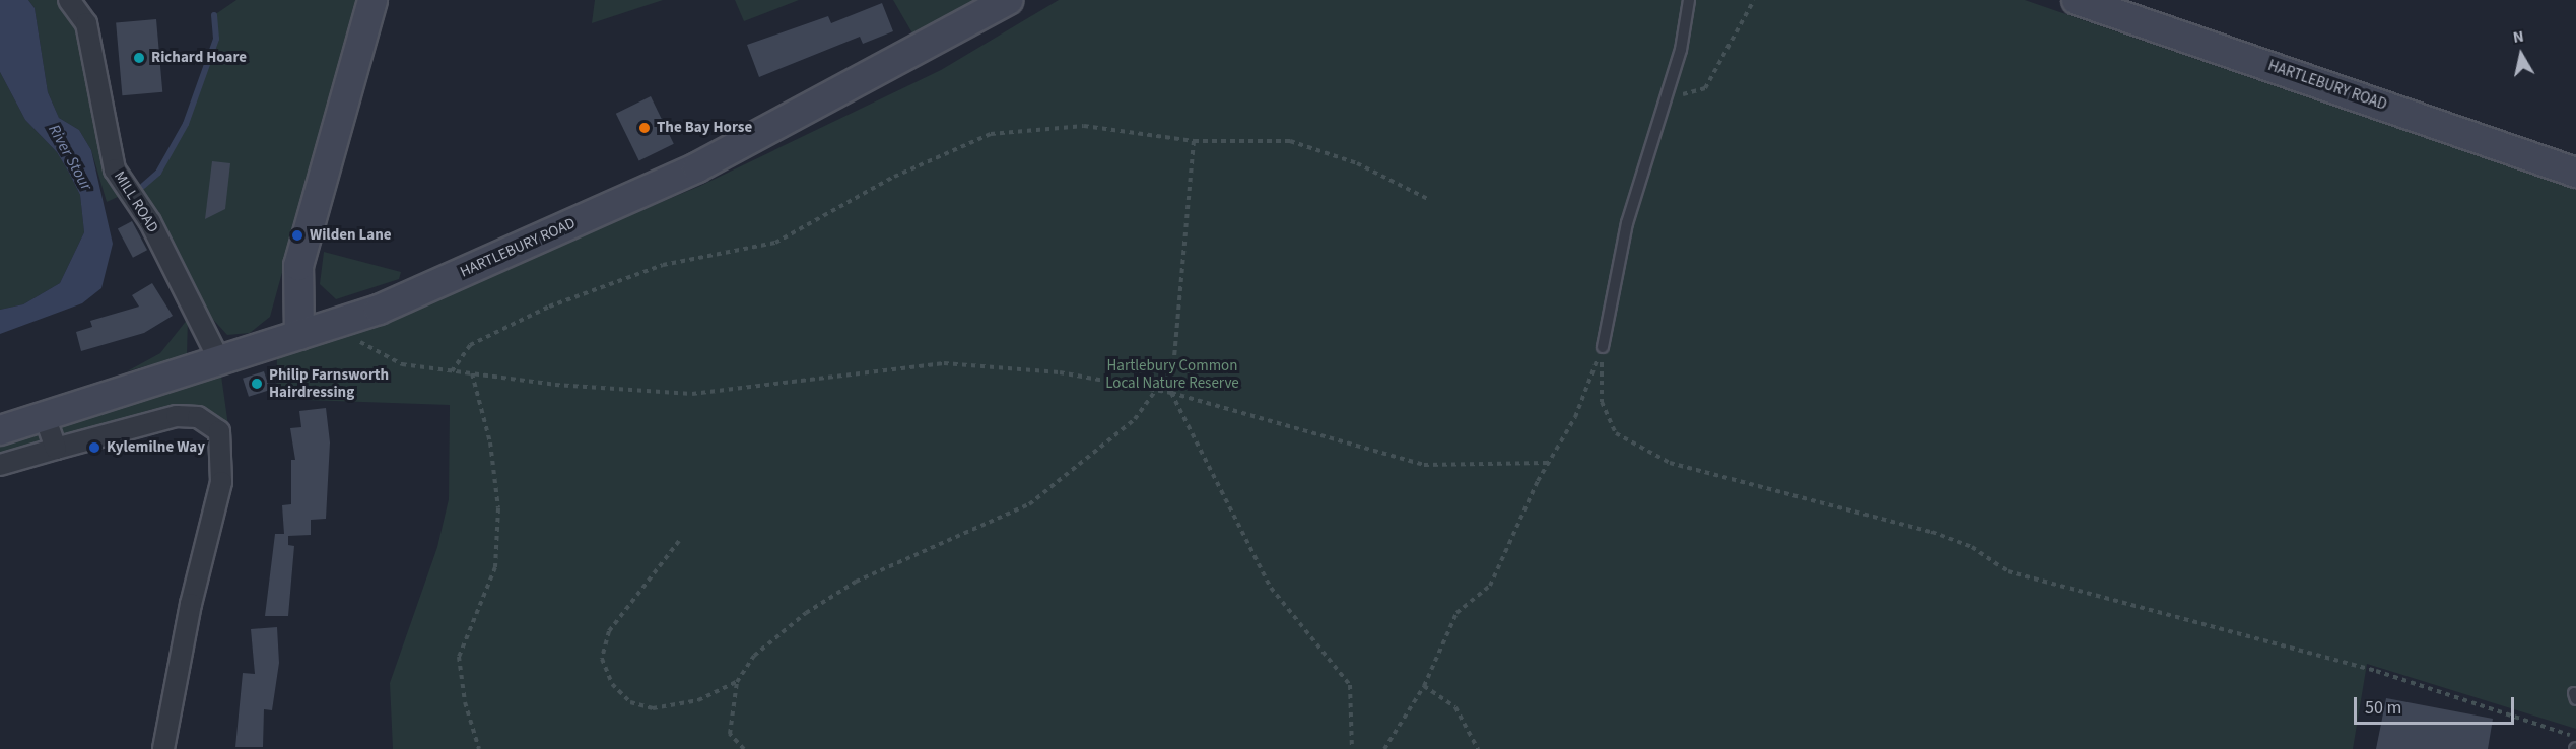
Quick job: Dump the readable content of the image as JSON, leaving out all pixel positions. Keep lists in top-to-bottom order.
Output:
{
  "streets": {
    "main road": ["HARTLEBURY ROAD"],
    "street": ["MILL ROAD"]
  },
  "crossings": [
    ["HARTLEBURY ROAD", "MILL ROAD"]
  ],
  "water": ["River Stour"],
  "parks": ["Hartlebury Common Local Nature Reserve"],
  "places": [
    "Richard Hoare",
    "The Bay Horse",
    "Wilden Lane",
    "Philip Farnsworth Hairdressing",
    "Kylemilne Way"
  ],
  "scale_bar": "50 m",
  "north": "top"
}
